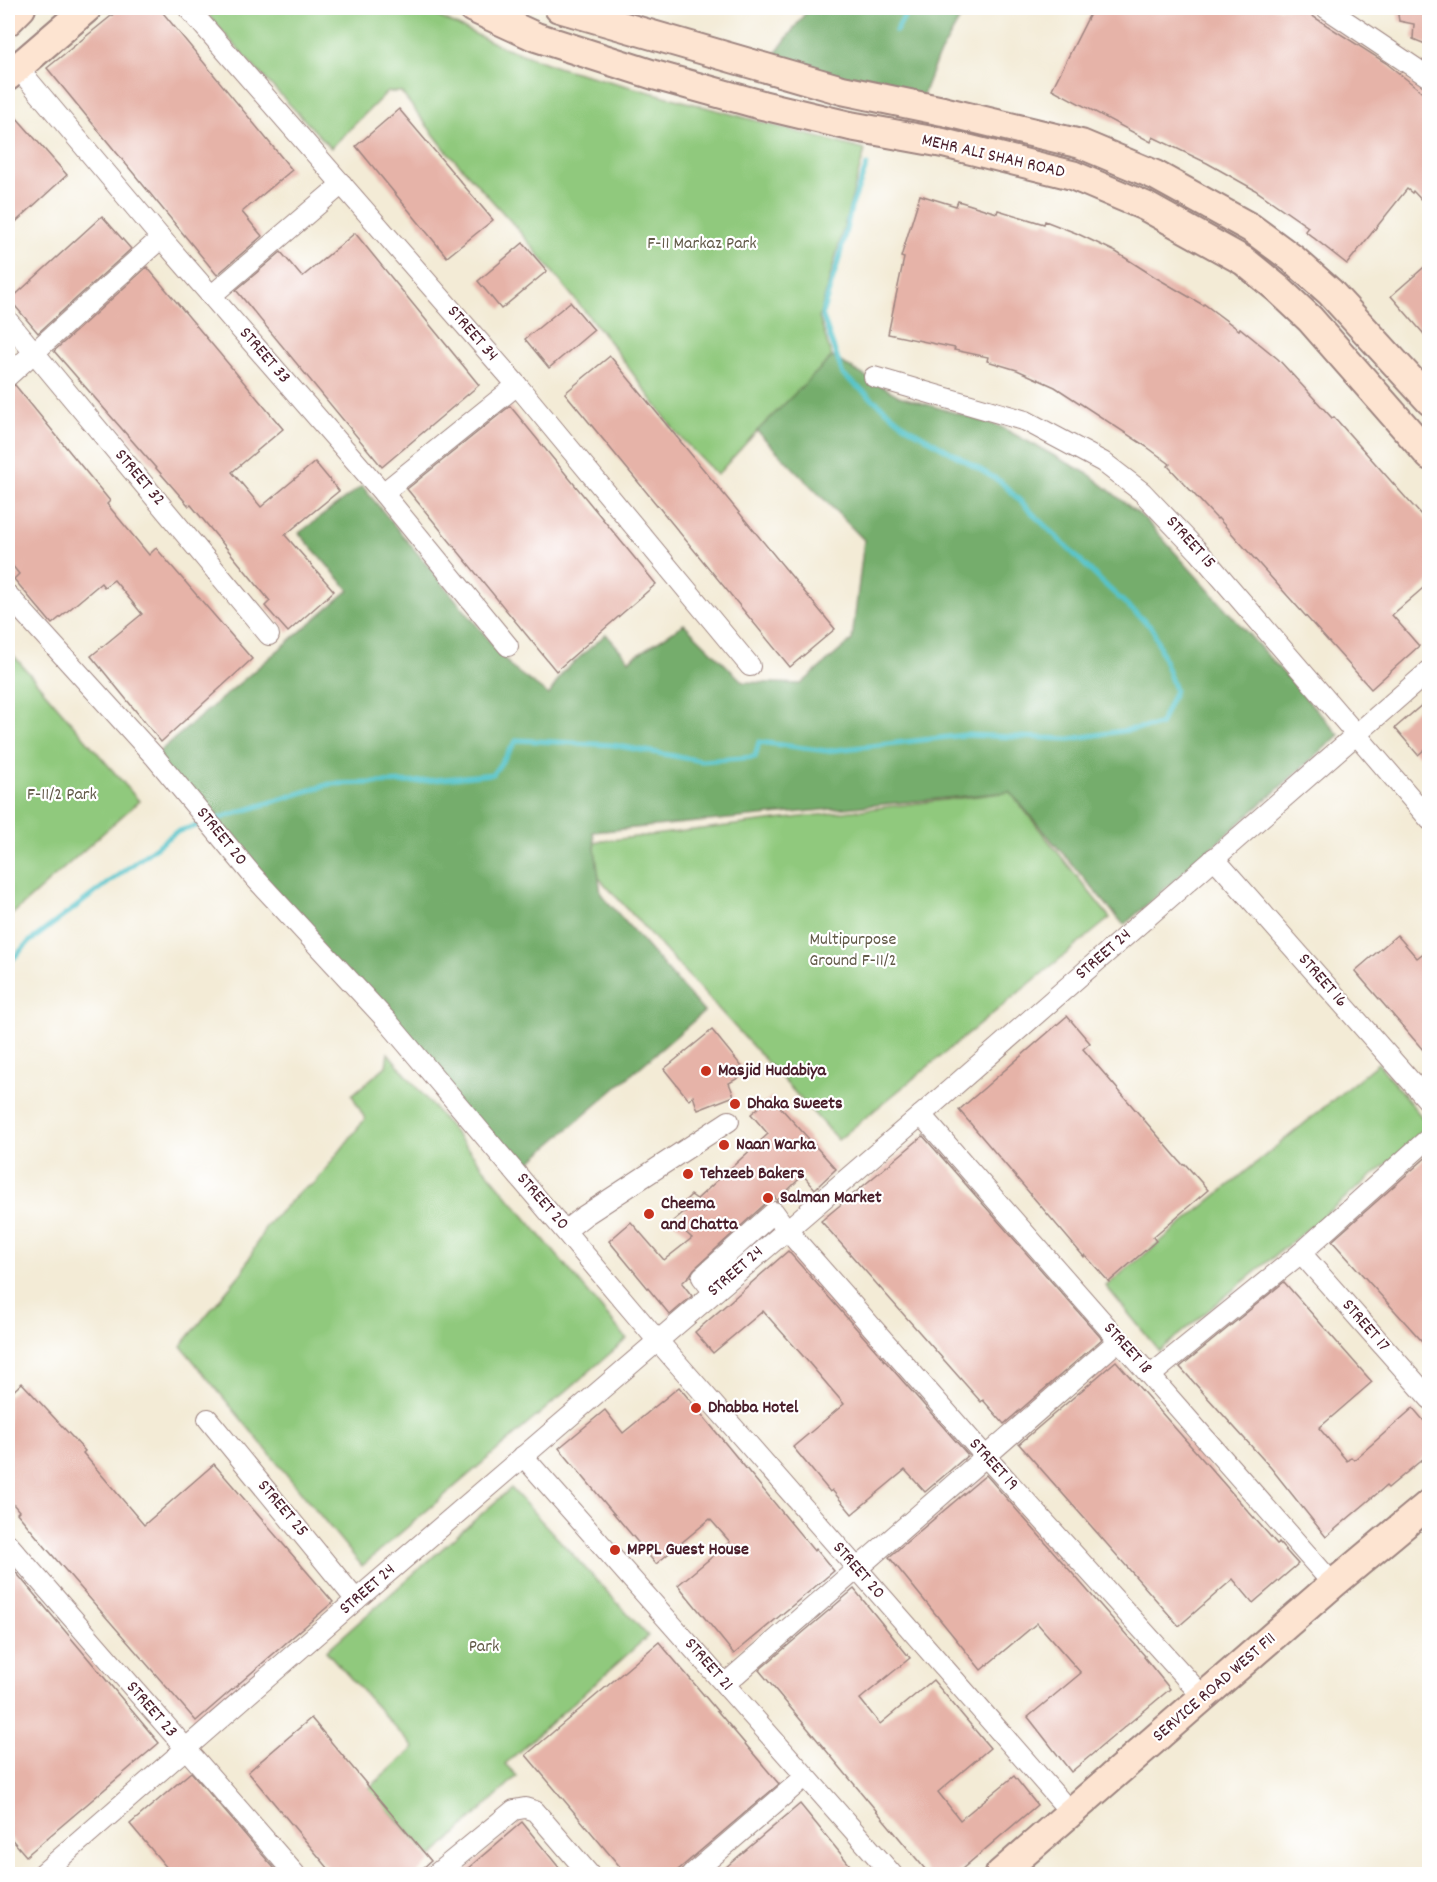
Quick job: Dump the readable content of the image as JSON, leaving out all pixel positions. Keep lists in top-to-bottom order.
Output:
{
  "streets": {
    "street": [
      "MEHR ALI SHAH ROAD",
      "STREET 34",
      "STREET 33",
      "STREET 32",
      "STREET 15",
      "STREET 20",
      "STREET 24",
      "STREET 16",
      "STREET 17",
      "STREET 18",
      "STREET 19",
      "STREET 25",
      "STREET 21",
      "SERVICE ROAD WEST F11",
      "STREET 23"
    ]
  },
  "crossings": [
    ["STREET 15", "STREET 24"],
    ["STREET 20", "STREET 24"],
    ["STREET 20", "SERVICE ROAD WEST F11"],
    ["STREET 24", "STREET 16"],
    ["STREET 24", "STREET 18"],
    ["STREET 24", "STREET 19"],
    ["STREET 24", "STREET 25"],
    ["STREET 24", "STREET 21"],
    ["STREET 24", "STREET 23"],
    ["STREET 18", "SERVICE ROAD WEST F11"],
    ["STREET 19", "SERVICE ROAD WEST F11"]
  ],
  "parks": [
    "F-11 Markaz Park",
    "F-11/2 Park",
    "Multipurpose Ground F-11/2",
    "Park"
  ],
  "places": [
    "Masjid Hudabiya",
    "Dhaka Sweets",
    "Naan Warka",
    "Tehzeeb Bakers",
    "Salman Market",
    "Cheema and Chatta",
    "Dhabba Hotel",
    "MPPL Guest House"
  ]
}
